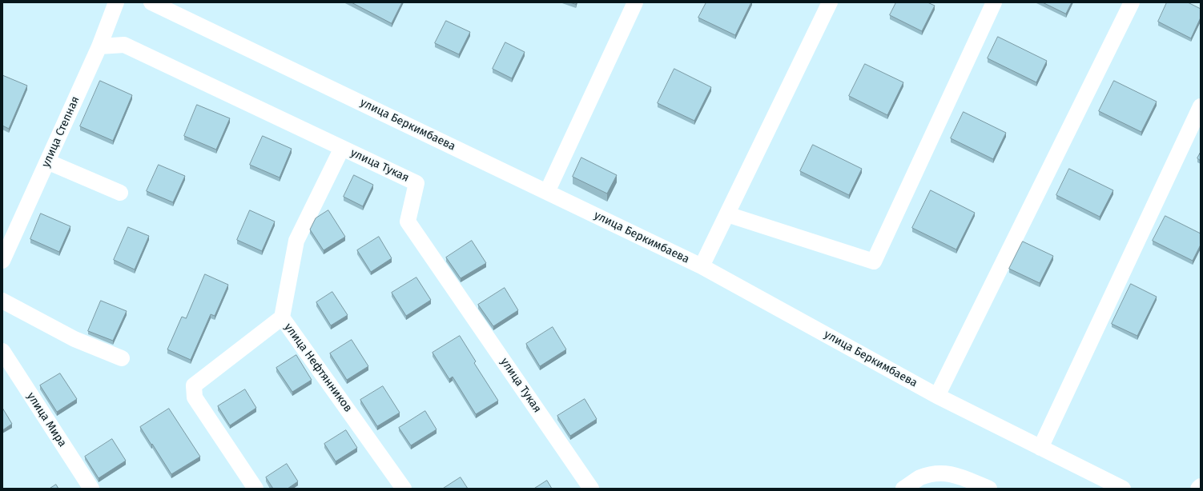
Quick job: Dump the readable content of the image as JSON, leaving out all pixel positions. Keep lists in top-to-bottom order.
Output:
{
  "streets": {
    "street": [
      "улица Беркимбаева",
      "улица Степная",
      "улица Тукая",
      "улица Нефтянников",
      "улица Мира"
    ]
  },
  "crossings": [
    ["улица Степная", "улица Тукая"],
    ["улица Тукая", "улица Нефтянников"]
  ]
}
